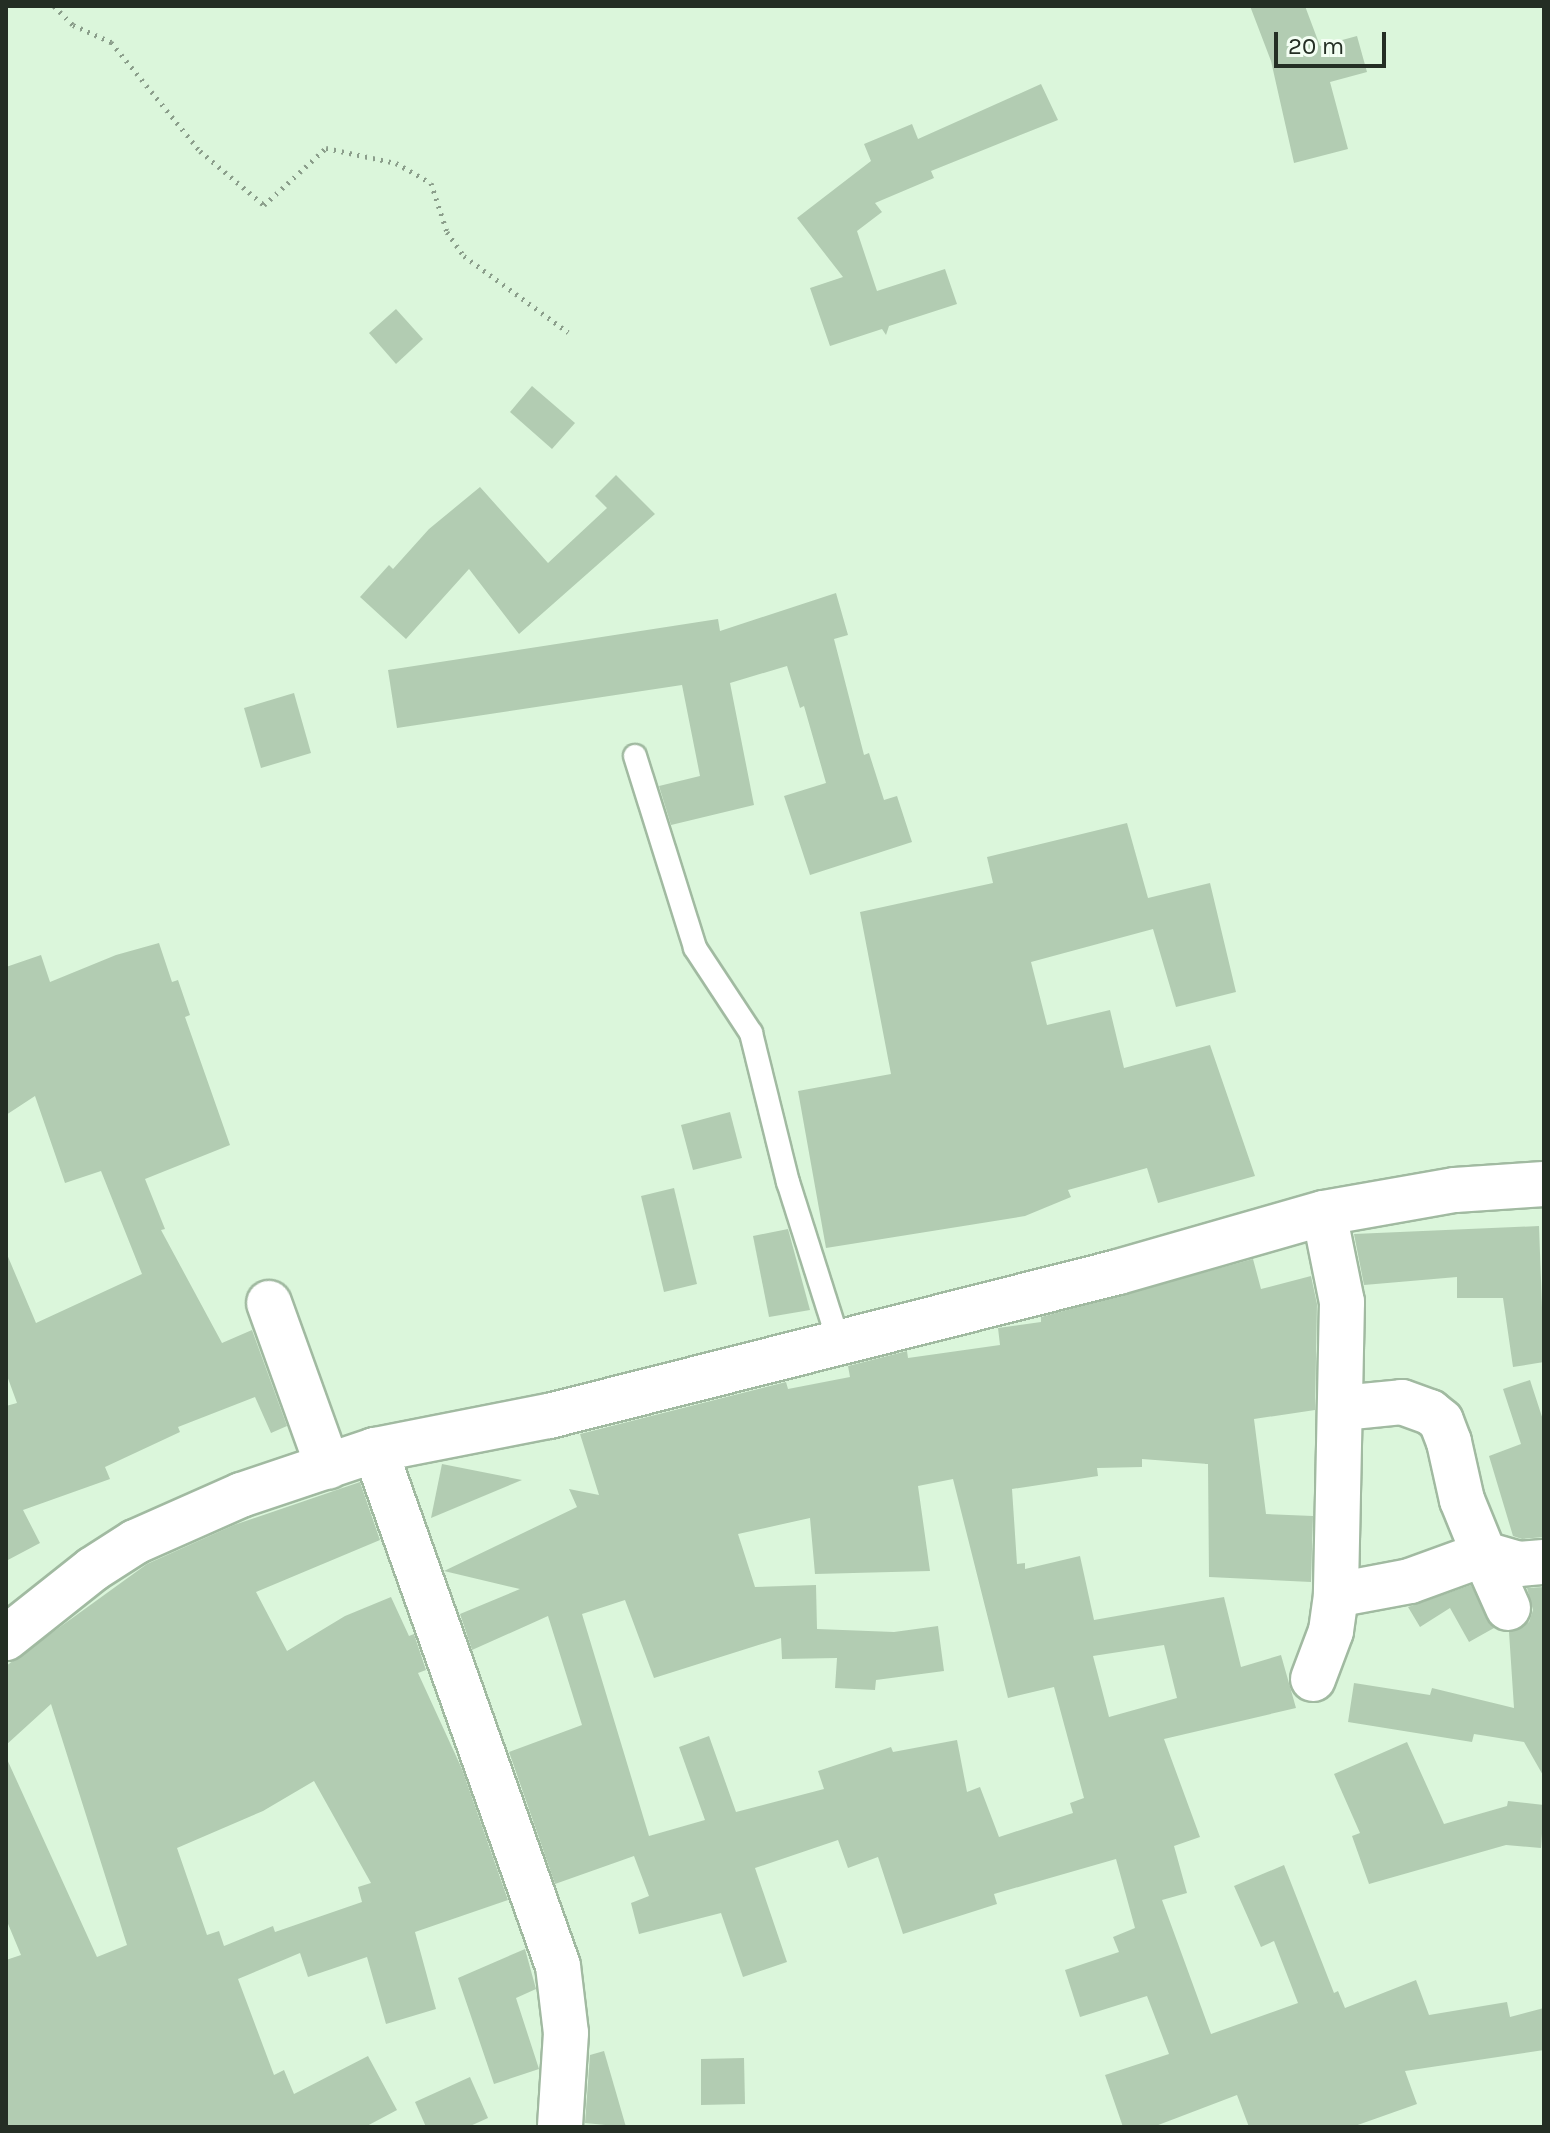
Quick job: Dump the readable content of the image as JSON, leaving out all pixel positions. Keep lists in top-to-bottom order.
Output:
{
  "scale_bar": "20 m"
}
